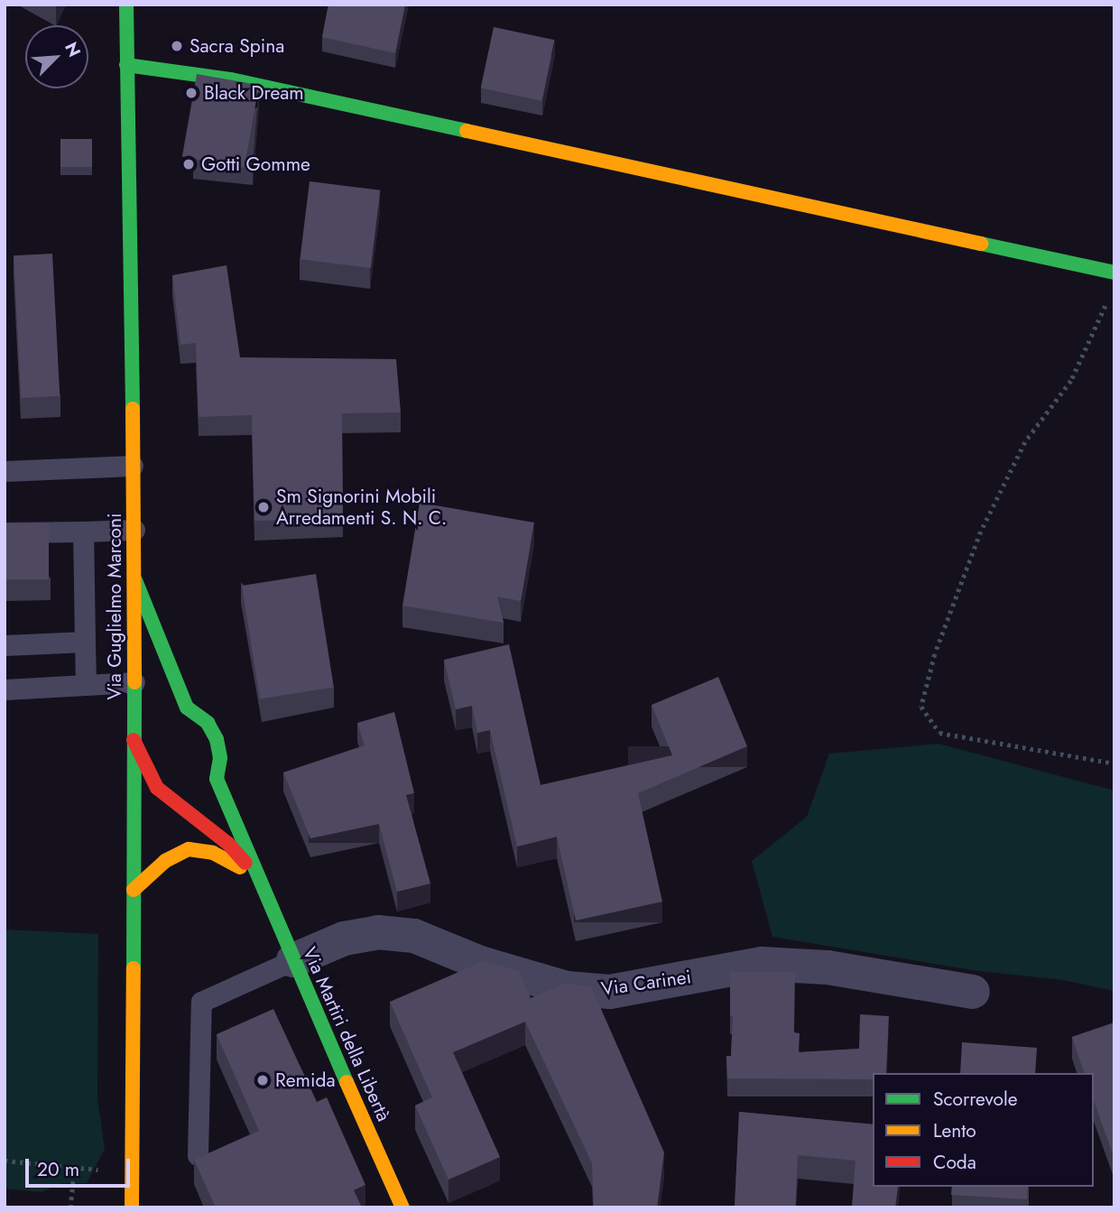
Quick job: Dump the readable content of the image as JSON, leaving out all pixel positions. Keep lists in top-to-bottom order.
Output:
{
  "streets": {
    "street": ["Via Guglielmo Marconi", "Via Carinei", "Via Martiri della Libertà"]
  },
  "crossings": [
    ["Via Guglielmo Marconi", "Via Martiri della Libertà"],
    ["Via Carinei", "Via Martiri della Libertà"]
  ],
  "places": [
    "Sacra Spina",
    "Black Dream",
    "Gotti Gomme",
    "Sm Signorini Mobili Arredamenti S. N. C.",
    "Remida"
  ],
  "legend": ["Scorrevole", "Lento", "Coda"],
  "scale_bar": "20 m",
  "north": "top right"
}
